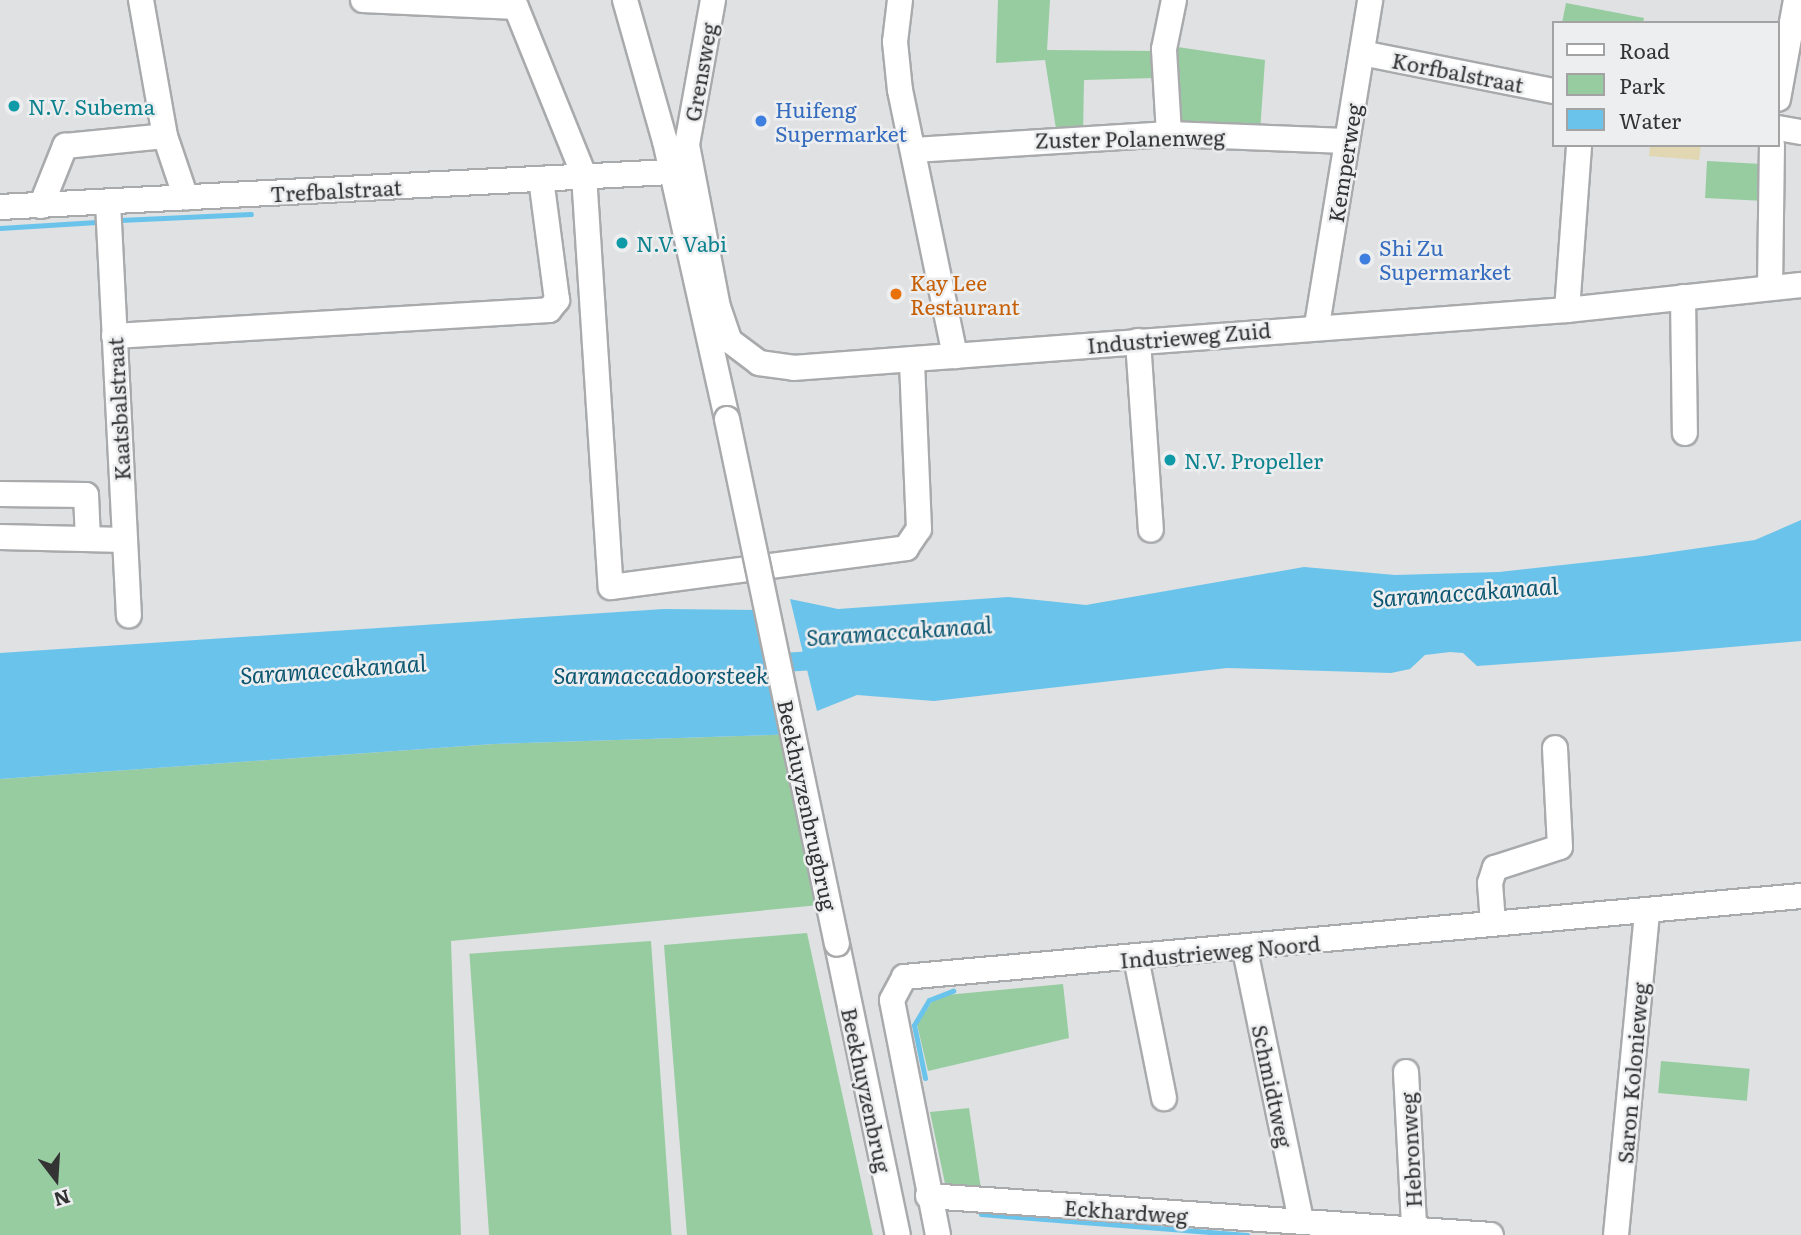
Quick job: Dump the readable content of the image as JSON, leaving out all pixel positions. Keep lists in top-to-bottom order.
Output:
{
  "streets": {
    "street": [
      "Grensweg",
      "Korfbalstraat",
      "Zuster Polanenweg",
      "Kemperweg",
      "Trefbalstraat",
      "Industrieweg Zuid",
      "Kaatsbalstraat",
      "Beekhuyzenbrugbrug",
      "Industrieweg Noord",
      "Saron Kolonieweg",
      "Schmidtweg",
      "Beekhuyzenbrug",
      "Hebronweg",
      "Eckhardweg"
    ]
  },
  "crossings": [
    ["Korfbalstraat", "Kemperweg"],
    ["Zuster Polanenweg", "Kemperweg"],
    ["Kemperweg", "Industrieweg Zuid"],
    ["Trefbalstraat", "Industrieweg Zuid"],
    ["Trefbalstraat", "Kaatsbalstraat"],
    ["Trefbalstraat", "Beekhuyzenbrugbrug"],
    ["Industrieweg Zuid", "Beekhuyzenbrugbrug"],
    ["Beekhuyzenbrugbrug", "Beekhuyzenbrug"],
    ["Industrieweg Noord", "Saron Kolonieweg"],
    ["Industrieweg Noord", "Schmidtweg"],
    ["Industrieweg Noord", "Eckhardweg"],
    ["Schmidtweg", "Eckhardweg"],
    ["Hebronweg", "Eckhardweg"]
  ],
  "water": ["Saramaccakanaal", "Saramaccadoorsteek"],
  "places": [
    "N.V. Subema",
    "Huifeng Supermarket",
    "N.V. Vabi",
    "Shi Zu Supermarket",
    "Kay Lee Restaurant",
    "N.V. Propeller"
  ],
  "legend": ["Road", "Park", "Water"],
  "north": "bottom"
}
